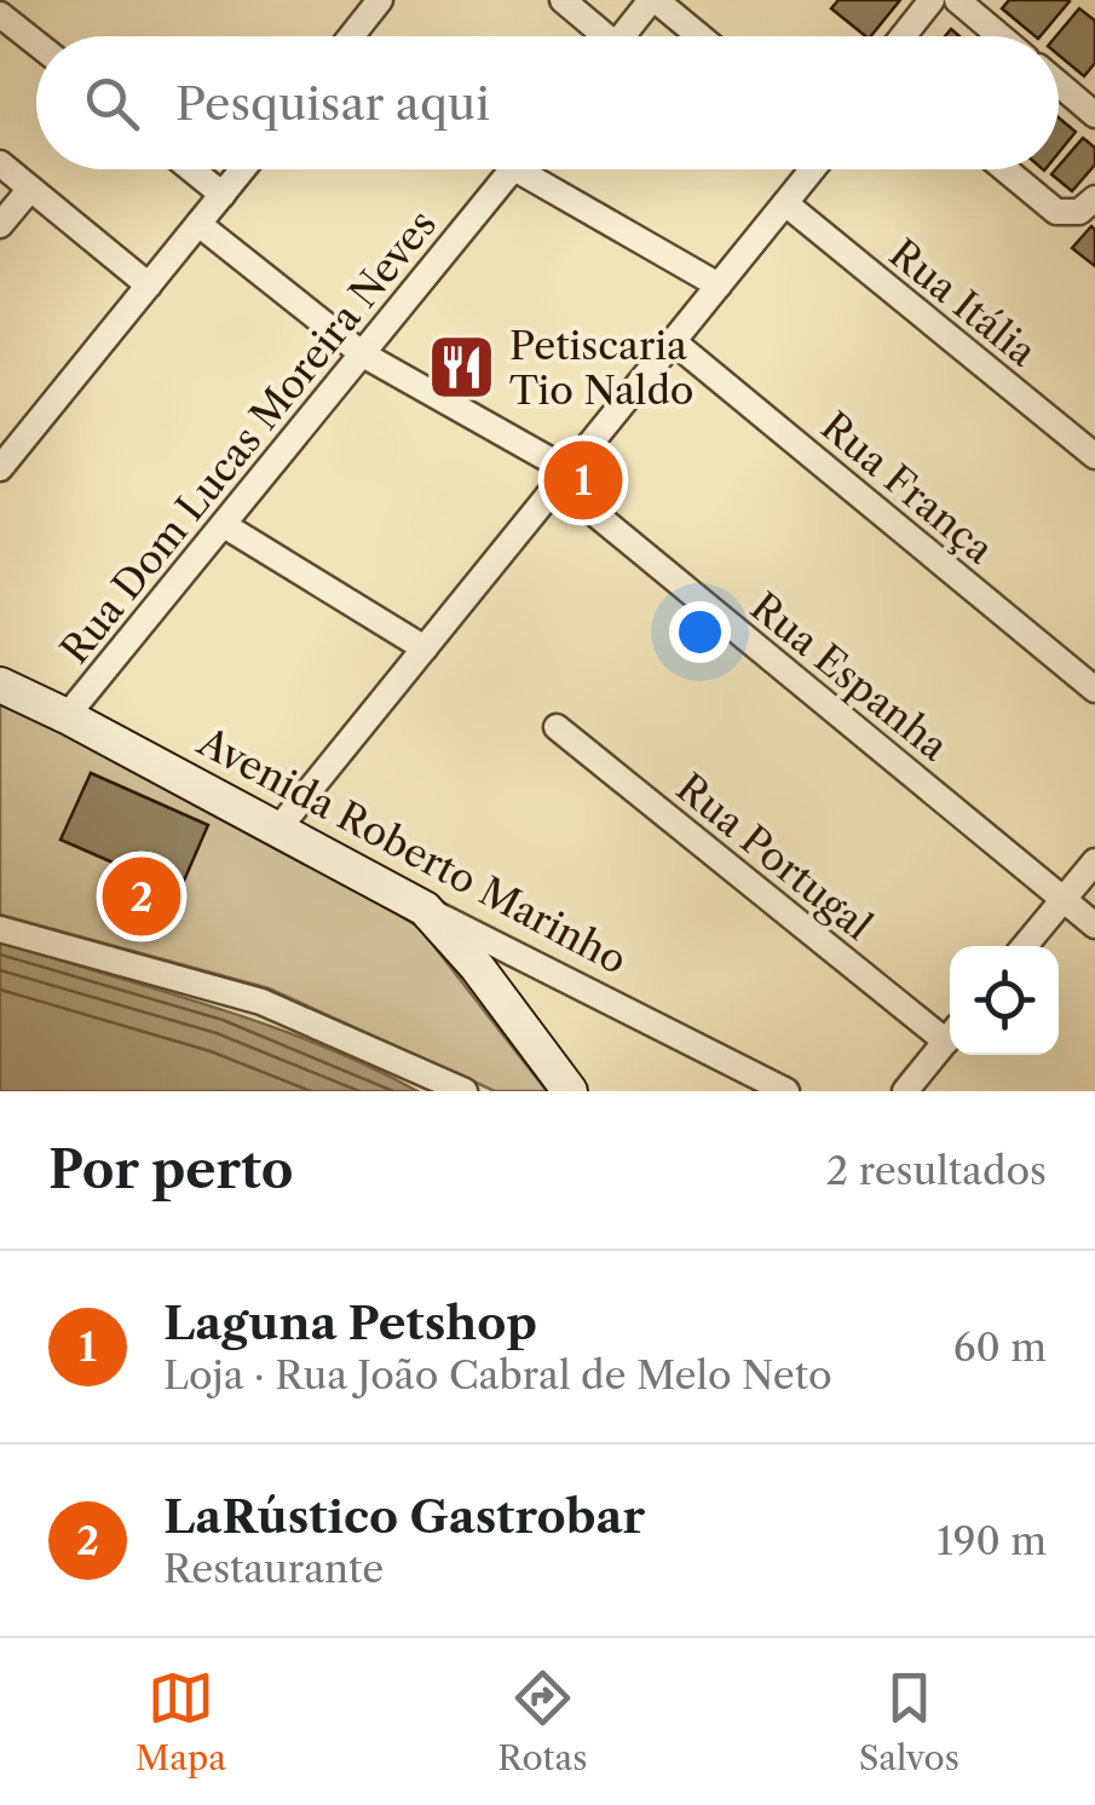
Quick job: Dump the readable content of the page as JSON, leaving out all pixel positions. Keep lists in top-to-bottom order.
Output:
{
  "streets": {
    "main road": ["Avenida Roberto Marinho"],
    "street": [
      "Rua Itália",
      "Rua Dom Lucas Moreira Neves",
      "Rua França",
      "Rua Espanha",
      "Rua Portugal"
    ]
  },
  "crossings": [
    ["Rua Dom Lucas Moreira Neves", "Rua Espanha"],
    ["Rua Dom Lucas Moreira Neves", "Avenida Roberto Marinho"]
  ],
  "places": {
    "restaurant": ["Petiscaria Tio Naldo"]
  },
  "page": {
    "search": "Pesquisar aqui",
    "pins": ["1", "2"],
    "heading": ["Por perto", "2 resultados"],
    "list": [
      {
        "mark": "1",
        "name": "Laguna Petshop",
        "note": "Loja · Rua João Cabral de Melo Neto",
        "value": "60 m"
      },
      {
        "mark": "2",
        "name": "LaRústico Gastrobar",
        "note": "Restaurante",
        "value": "190 m"
      }
    ],
    "nav": ["Mapa", "Rotas", "Salvos"]
  }
}
